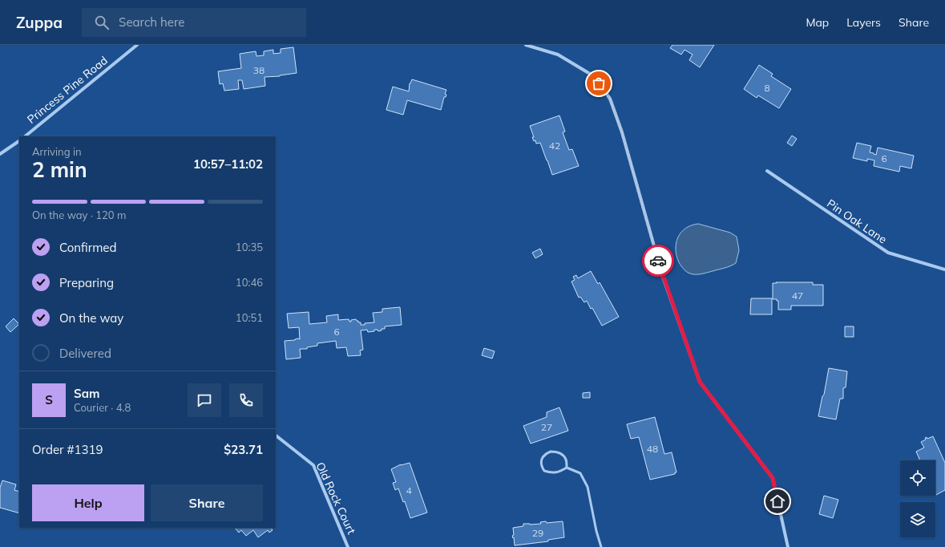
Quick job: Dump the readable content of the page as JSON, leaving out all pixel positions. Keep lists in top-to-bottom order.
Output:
{
  "streets": {
    "street": ["Princess Pine Road", "Pin Oak Lane", "Old Rock Court"]
  },
  "house_numbers": [
    "38",
    "8",
    "42",
    "6",
    "47",
    "6",
    "27",
    "48",
    "4",
    "29"
  ],
  "page": {
    "header": "Zuppa",
    "search": "Search here",
    "nav": ["Map", "Layers", "Share"],
    "heading": ["2 min", "Arriving in", "10:57–11:02"],
    "panel": [
      "Sam",
      "Courier · 4.8",
      "Order #1319",
      "$23.71"
    ],
    "bar": "On the way · 120 m",
    "list": [
      ["Confirmed", "10:35"],
      ["Preparing", "10:46"],
      ["On the way", "10:51"],
      "Delivered"
    ],
    "round": "S",
    "buttons": ["Help", "Share"]
  }
}
